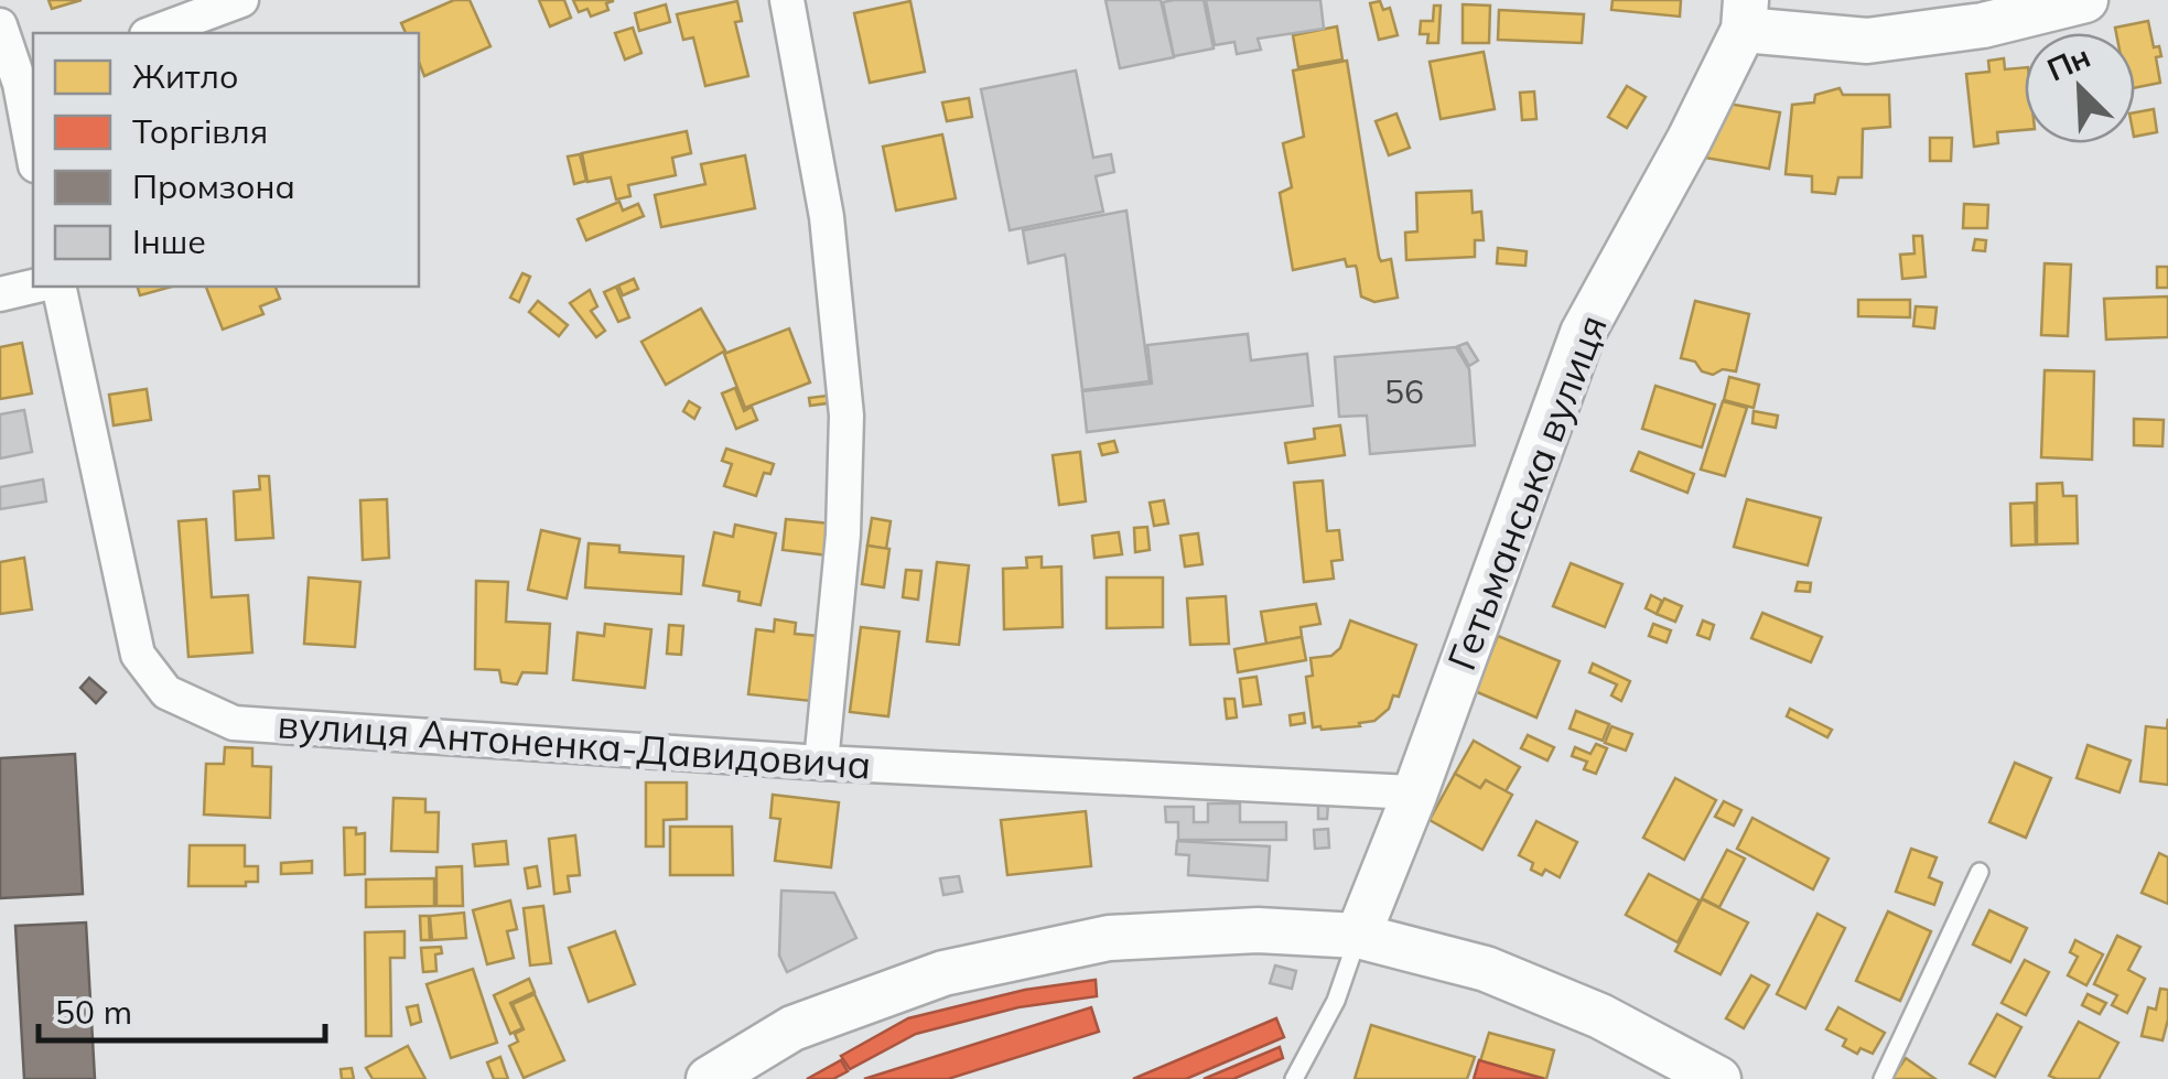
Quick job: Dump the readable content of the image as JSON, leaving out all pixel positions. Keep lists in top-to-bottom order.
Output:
{
  "streets": {
    "street": ["Гетьманська вулиця", "вулиця Антоненка-Давидовича"]
  },
  "crossings": [
    ["Гетьманська вулиця", "вулиця Антоненка-Давидовича"]
  ],
  "house_numbers": ["56"],
  "legend": [
    "Житло",
    "Торгівля",
    "Промзона",
    "Інше"
  ],
  "scale_bar": "50 m",
  "north": "top left"
}
